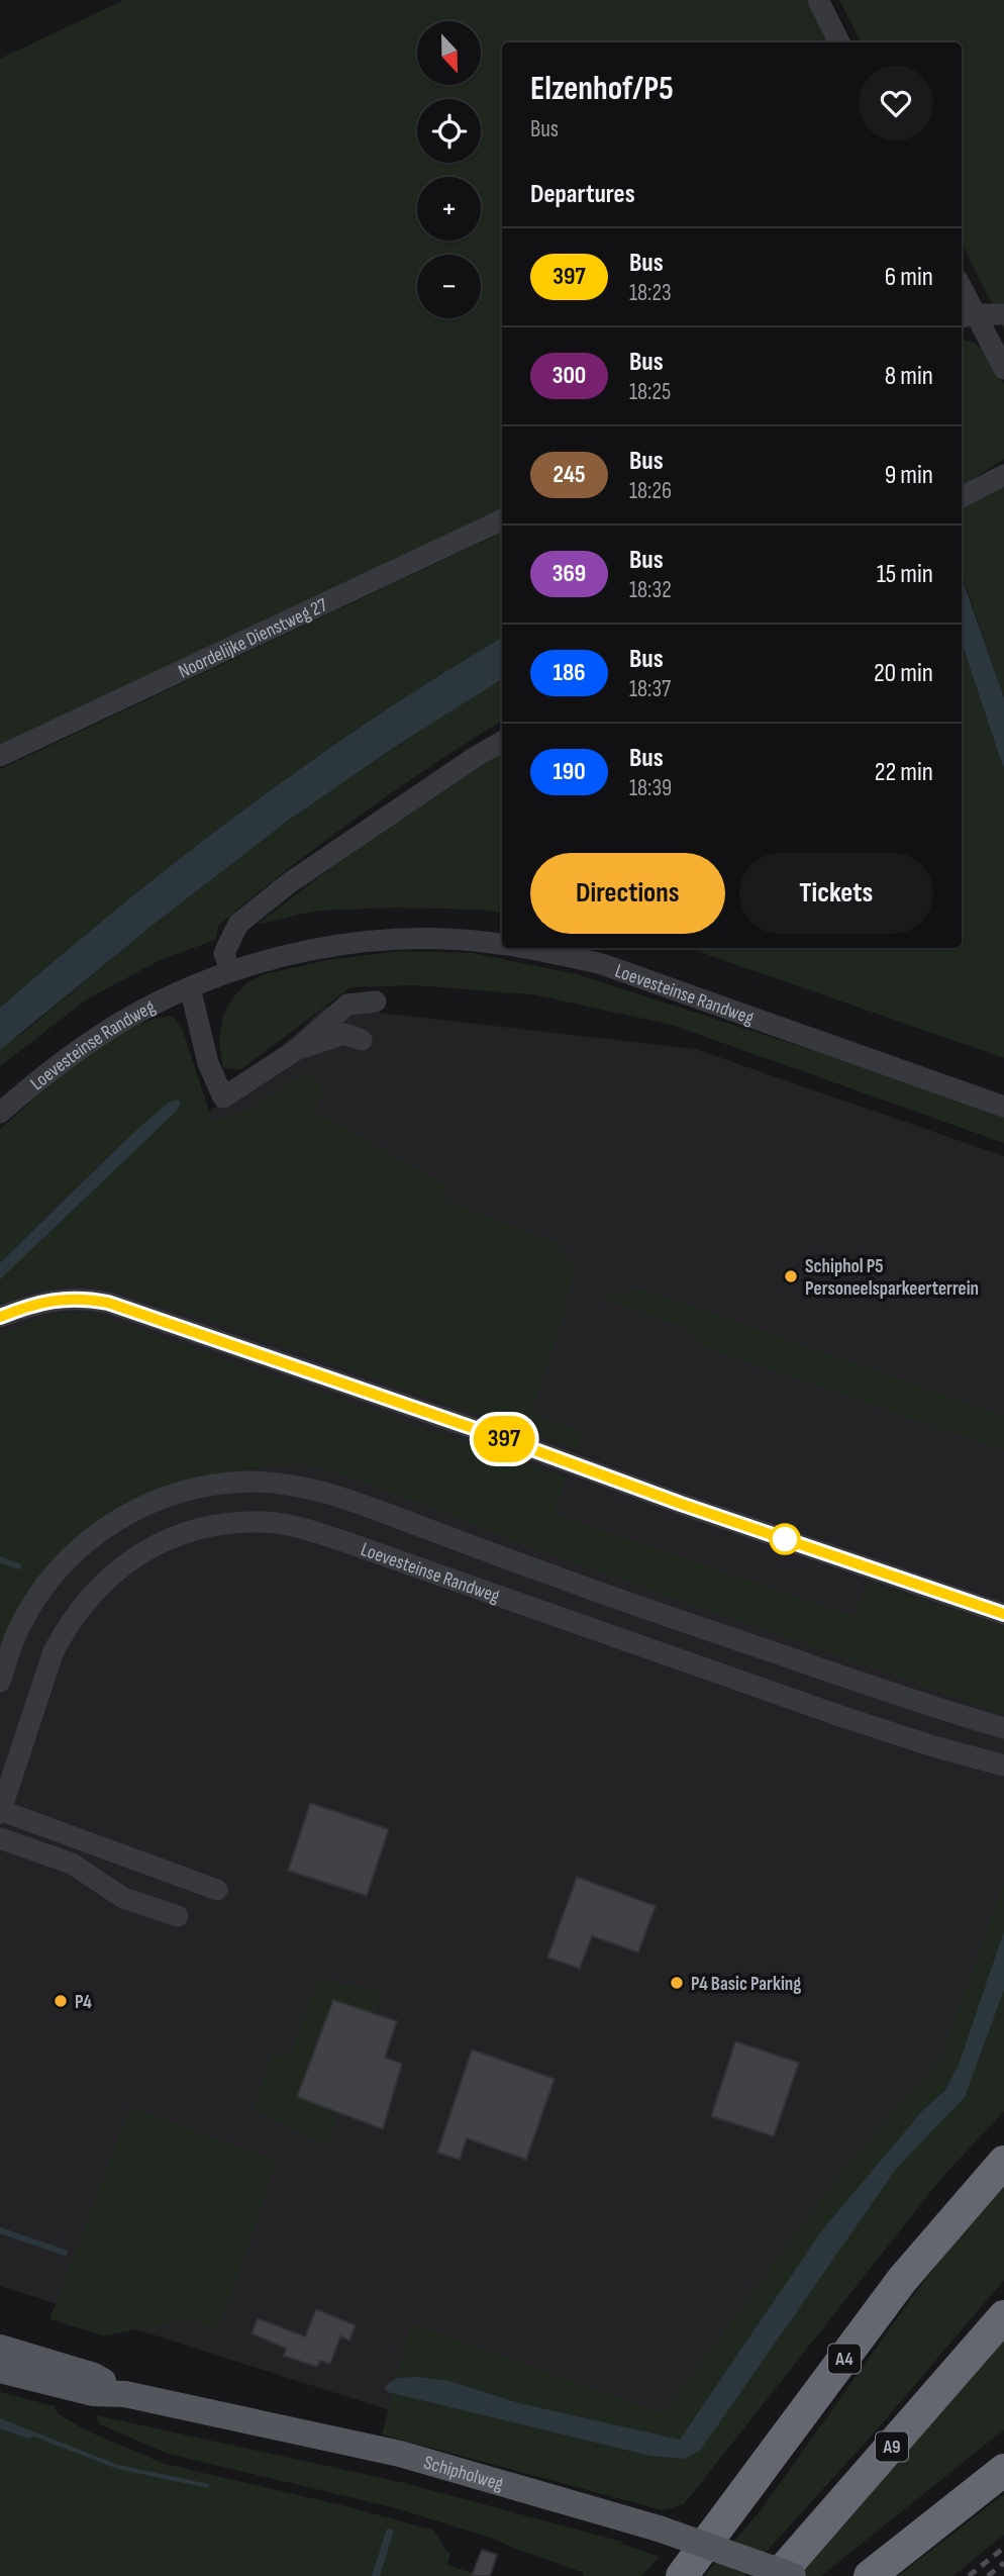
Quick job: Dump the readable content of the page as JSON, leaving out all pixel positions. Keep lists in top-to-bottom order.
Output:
{
  "streets": {
    "highway": ["A4", "A9"],
    "main road": ["Schipholweg"],
    "street": ["Noordelijke Dienstweg 27", "Loevesteinse Randweg"]
  },
  "places": ["Schiphol P5 Personeelsparkeerterrein", "P4 Basic Parking", "P4"],
  "lines": ["bus line 397"],
  "north": "bottom",
  "page": {
    "on_map": "397",
    "map_buttons": ["+", "−"],
    "heading": [
      ["Elzenhof/P5", "Bus"],
      "Departures"
    ],
    "list": [
      {
        "mark": "397",
        "name": "Bus",
        "note": "18:23",
        "value": "6 min"
      },
      {
        "mark": "300",
        "name": "Bus",
        "note": "18:25",
        "value": "8 min"
      },
      {
        "mark": "245",
        "name": "Bus",
        "note": "18:26",
        "value": "9 min"
      },
      {
        "mark": "369",
        "name": "Bus",
        "note": "18:32",
        "value": "15 min"
      },
      {
        "mark": "186",
        "name": "Bus",
        "note": "18:37",
        "value": "20 min"
      },
      {
        "mark": "190",
        "name": "Bus",
        "note": "18:39",
        "value": "22 min"
      }
    ],
    "buttons": ["Directions", "Tickets"]
  }
}
